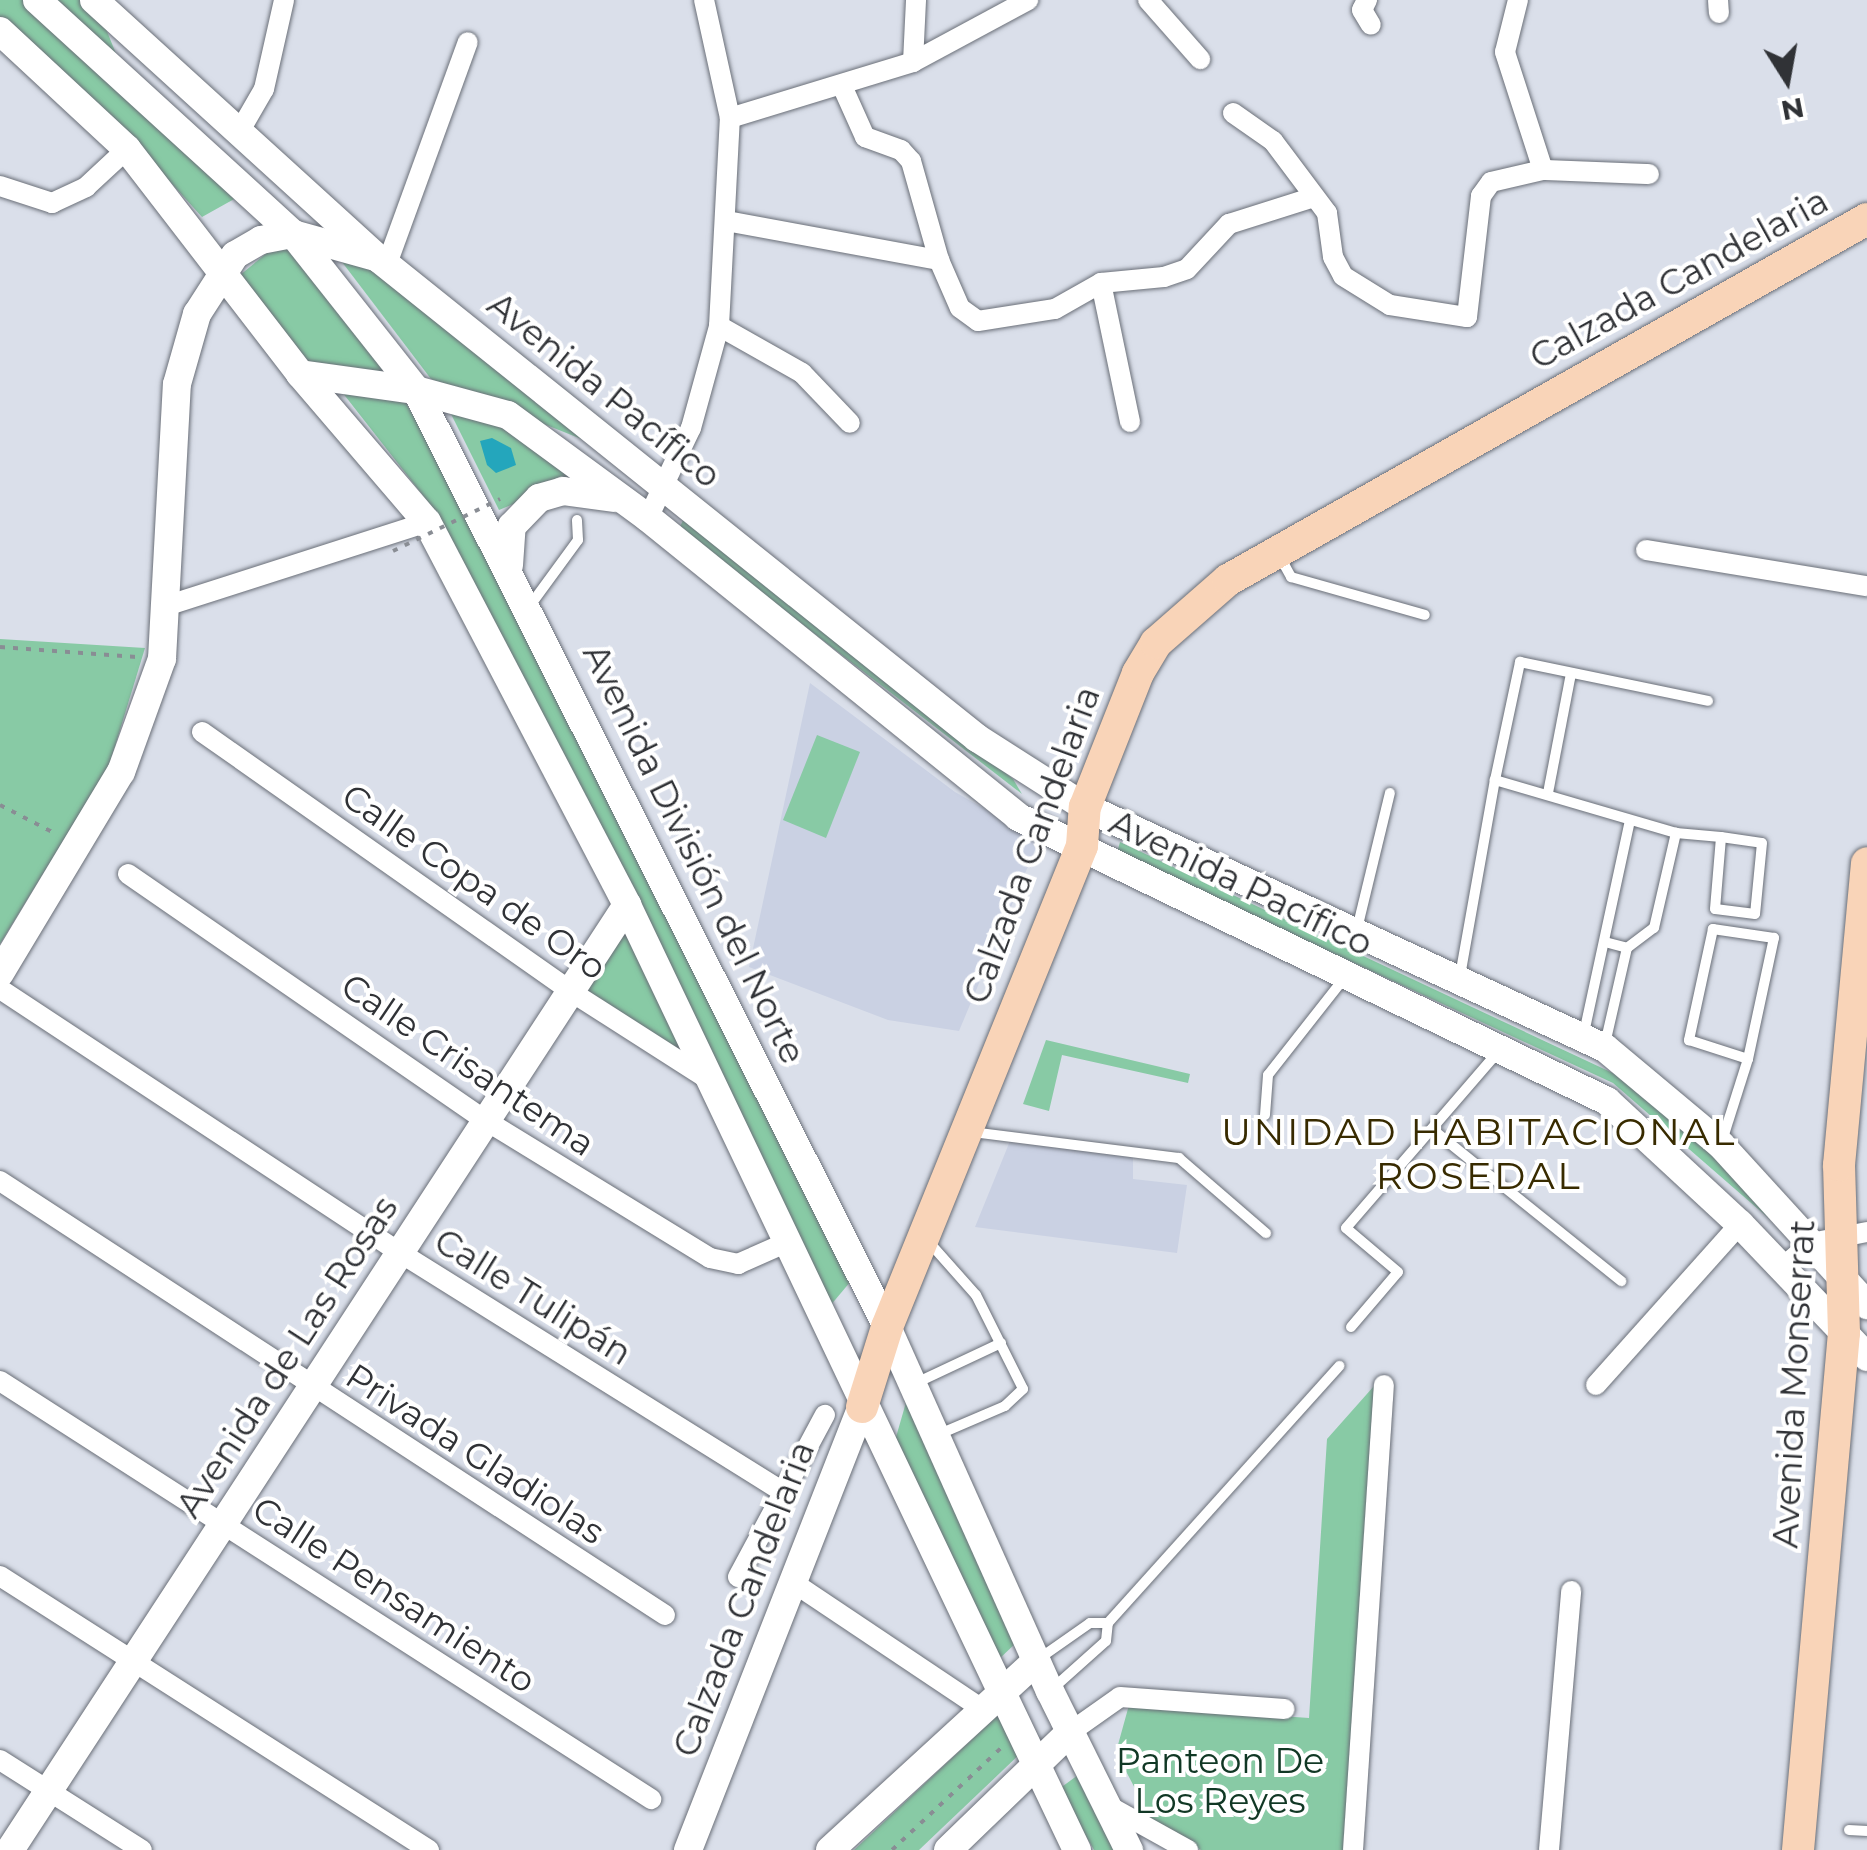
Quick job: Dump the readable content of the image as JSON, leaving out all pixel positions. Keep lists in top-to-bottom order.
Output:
{
  "streets": {
    "main road": ["Calzada Candelaria", "Avenida Monserrat"],
    "street": [
      "Avenida Pacífico",
      "Avenida División del Norte",
      "Calle Copa de Oro",
      "Calle Crisantema",
      "Calle Tulipán",
      "Avenida de Las Rosas",
      "Privada Gladiolas",
      "Calle Pensamiento"
    ]
  },
  "crossings": [
    ["Calzada Candelaria", "Avenida Pacífico"],
    ["Calzada Candelaria", "Avenida División del Norte"],
    ["Avenida Pacífico", "Avenida División del Norte"],
    ["Avenida Pacífico", "Avenida Monserrat"],
    ["Calle Copa de Oro", "Avenida de Las Rosas"],
    ["Calle Crisantema", "Avenida de Las Rosas"],
    ["Calle Tulipán", "Avenida de Las Rosas"],
    ["Avenida de Las Rosas", "Privada Gladiolas"],
    ["Avenida de Las Rosas", "Calle Pensamiento"]
  ],
  "districts": ["UNIDAD HABITACIONAL ROSEDAL"],
  "parks": ["Panteon De Los Reyes"],
  "north": "bottom"
}
